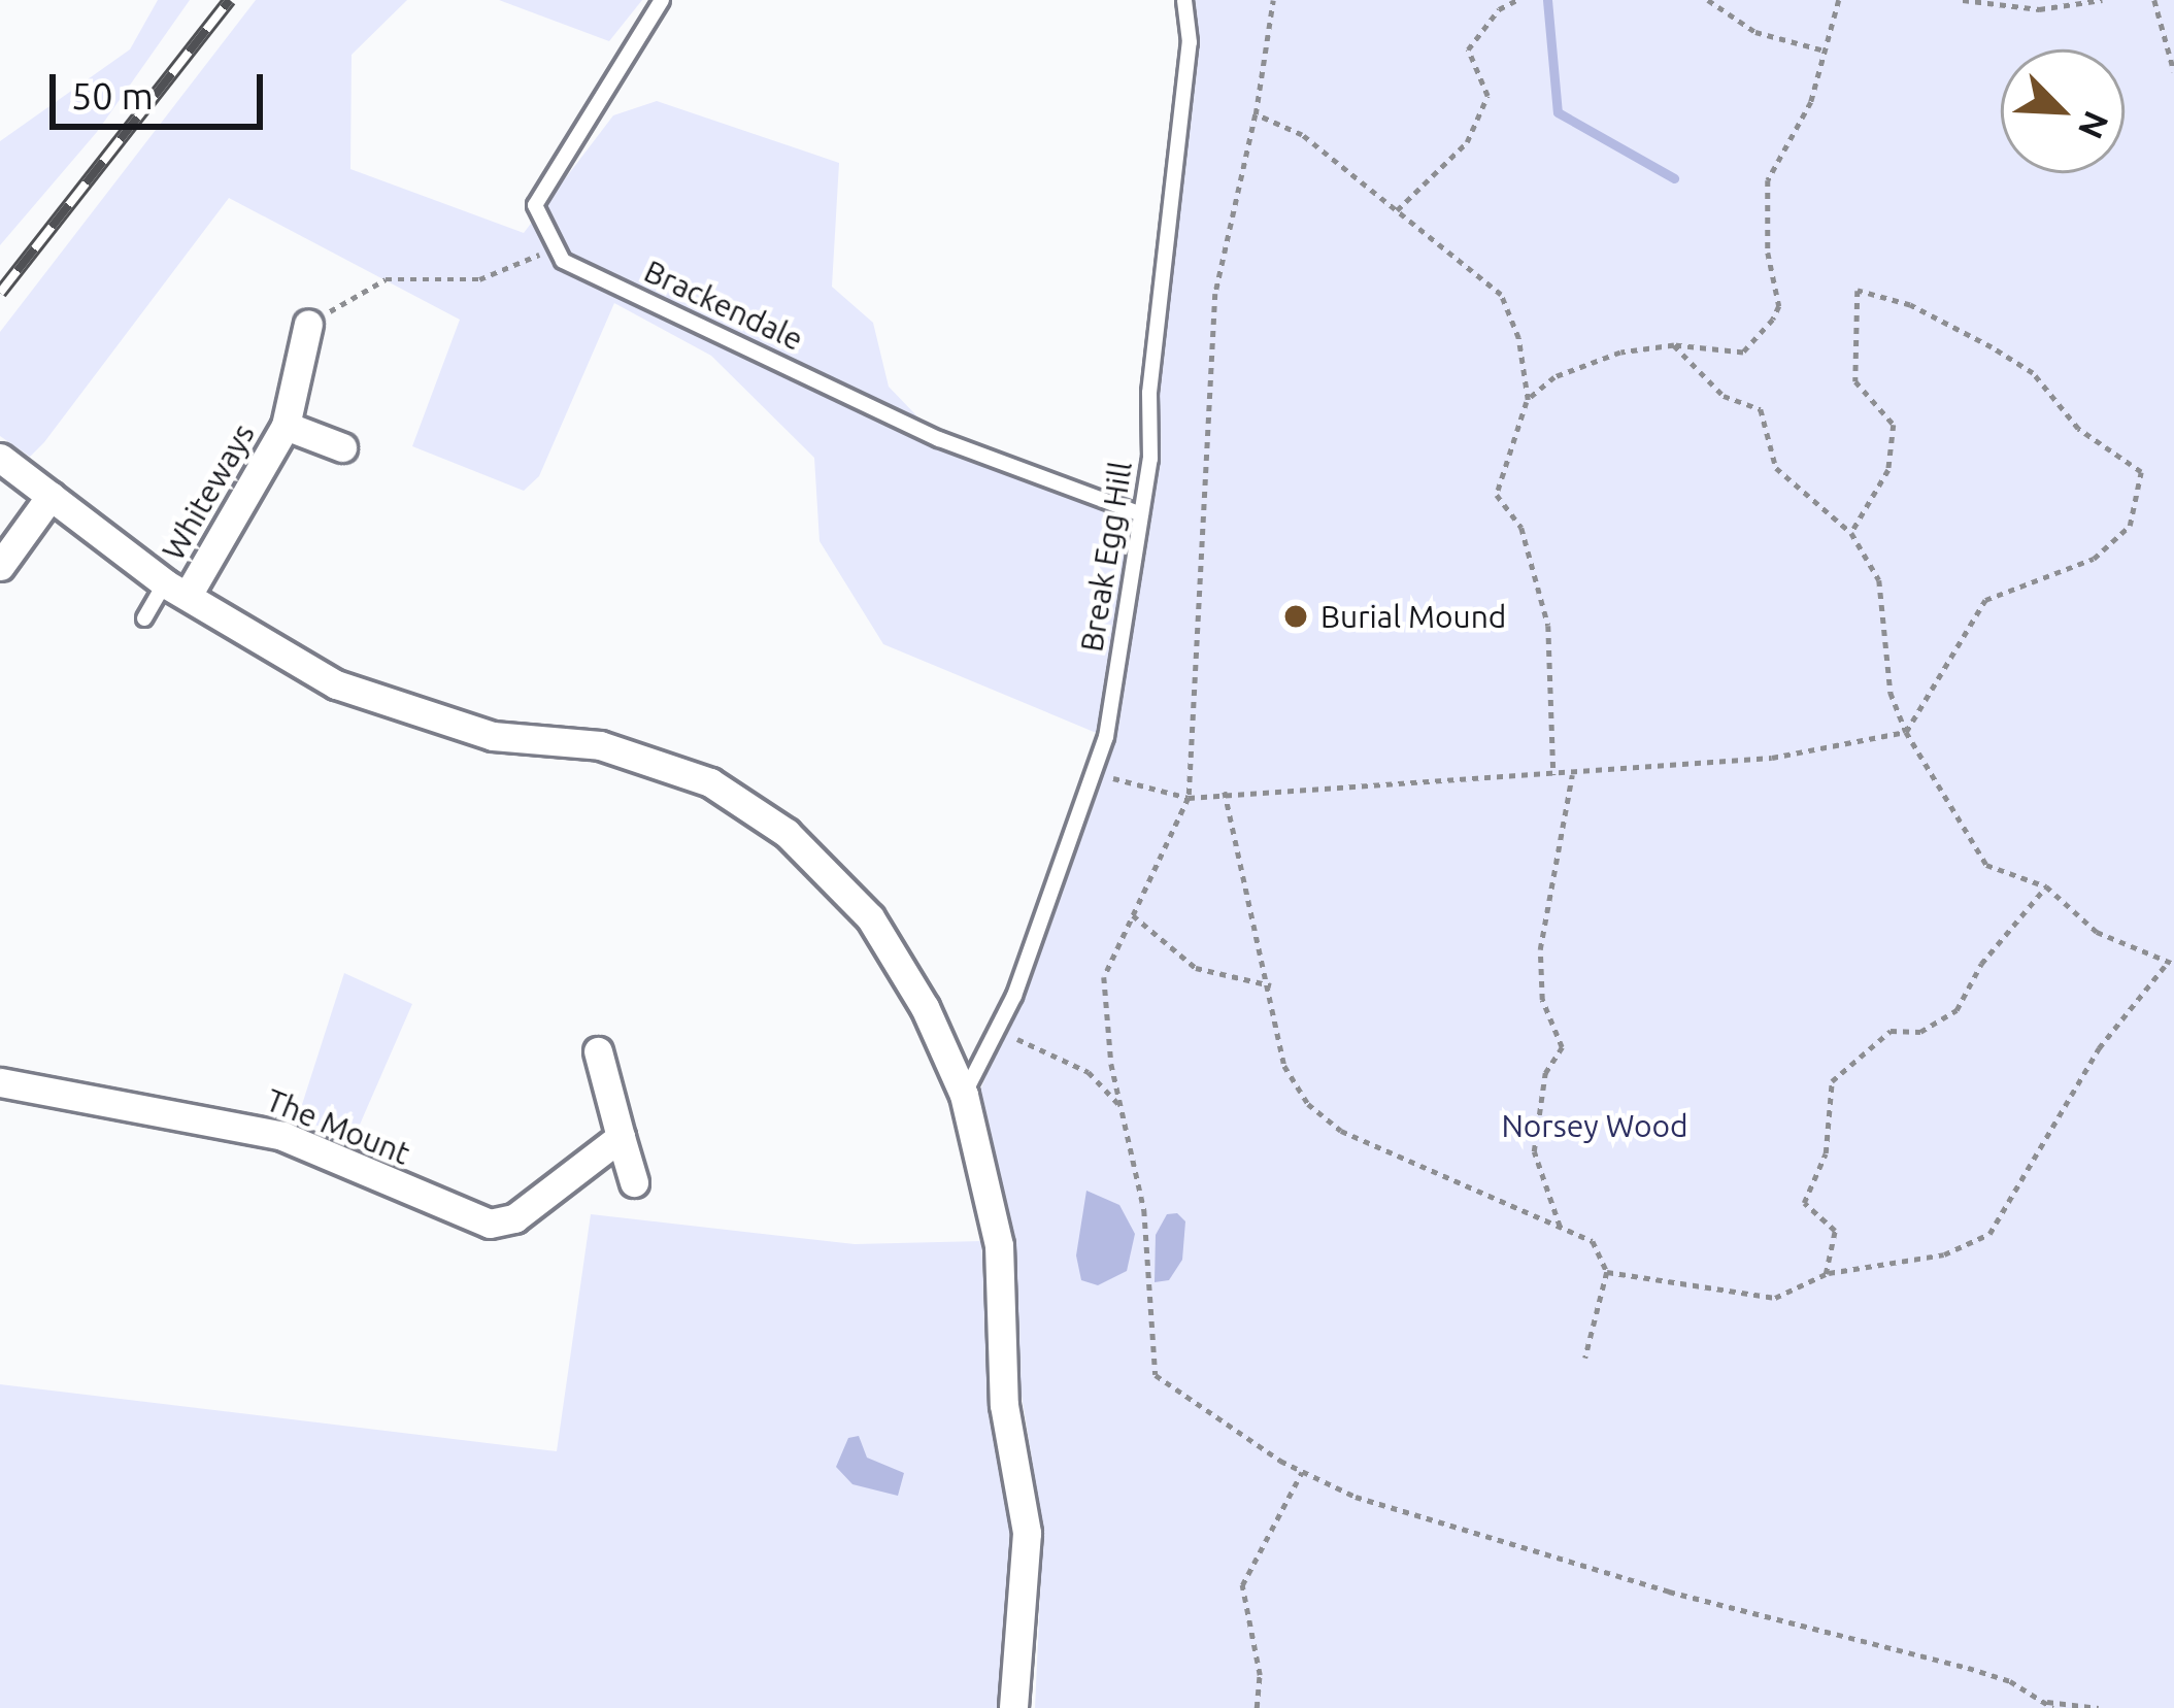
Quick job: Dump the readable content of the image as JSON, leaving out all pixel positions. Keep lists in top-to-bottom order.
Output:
{
  "streets": {
    "street": ["Whiteways", "The Mount"],
    "lane": ["Brackendale", "Break Egg Hill"]
  },
  "crossings": [
    ["Brackendale", "Break Egg Hill"]
  ],
  "parks": ["Norsey Wood"],
  "places": ["Burial Mound"],
  "scale_bar": "50 m",
  "north": "bottom right"
}
